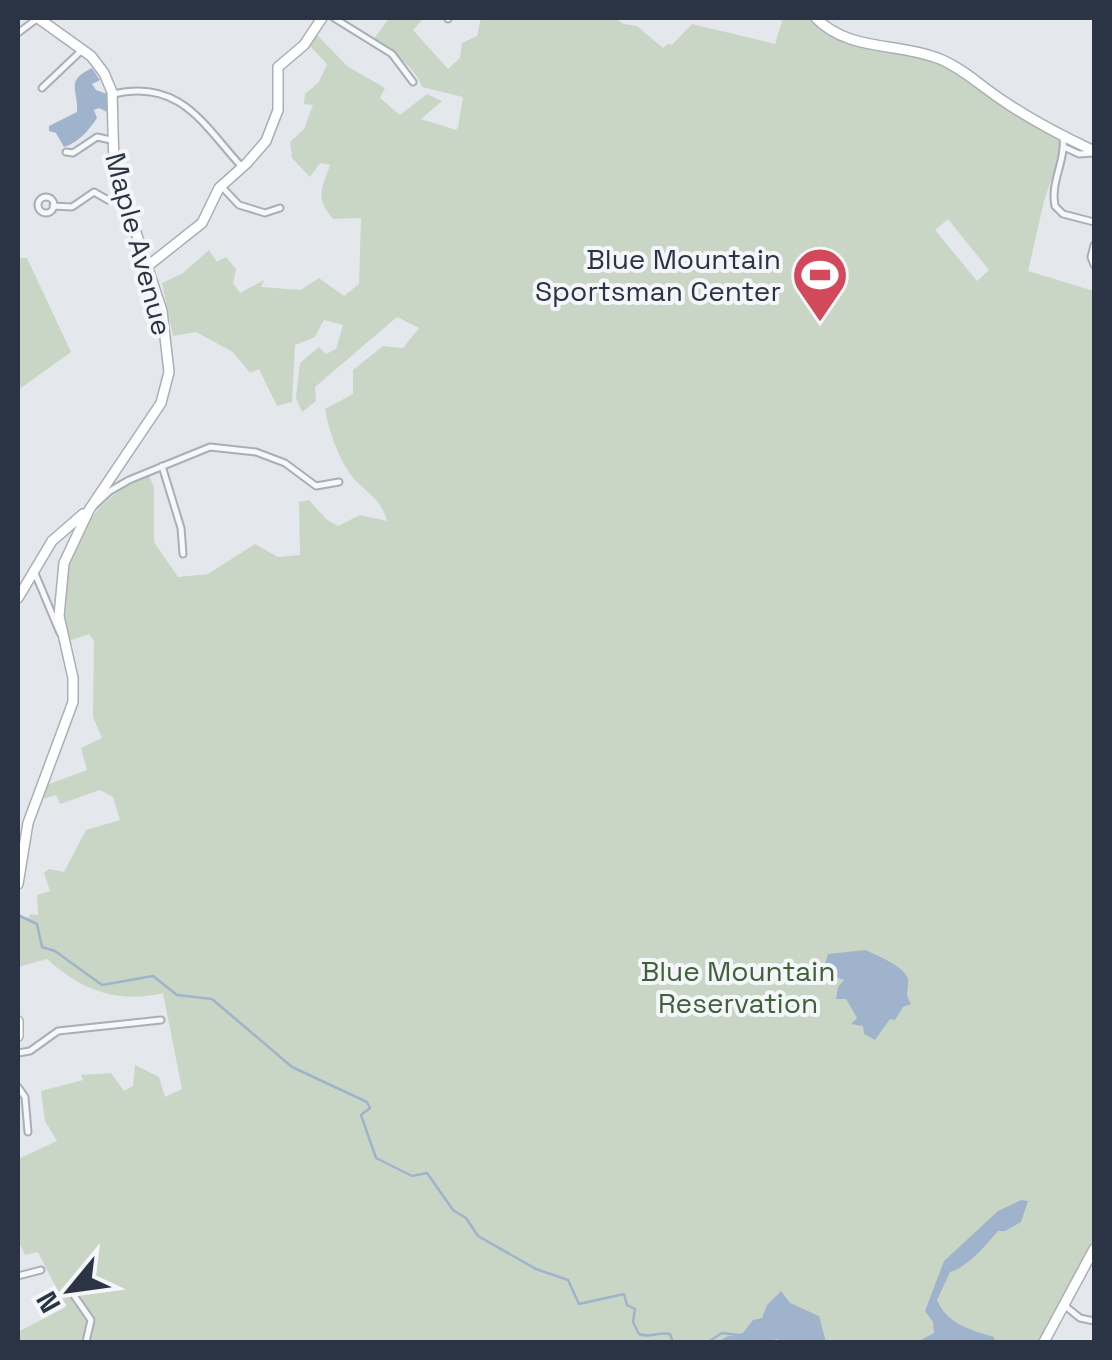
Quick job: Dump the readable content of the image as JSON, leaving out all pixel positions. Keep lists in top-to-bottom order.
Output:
{
  "streets": {
    "street": ["Maple Avenue"]
  },
  "parks": ["Blue Mountain Reservation"],
  "places": {
    "sports": ["Blue Mountain Sportsman Center"]
  },
  "north": "bottom left"
}
